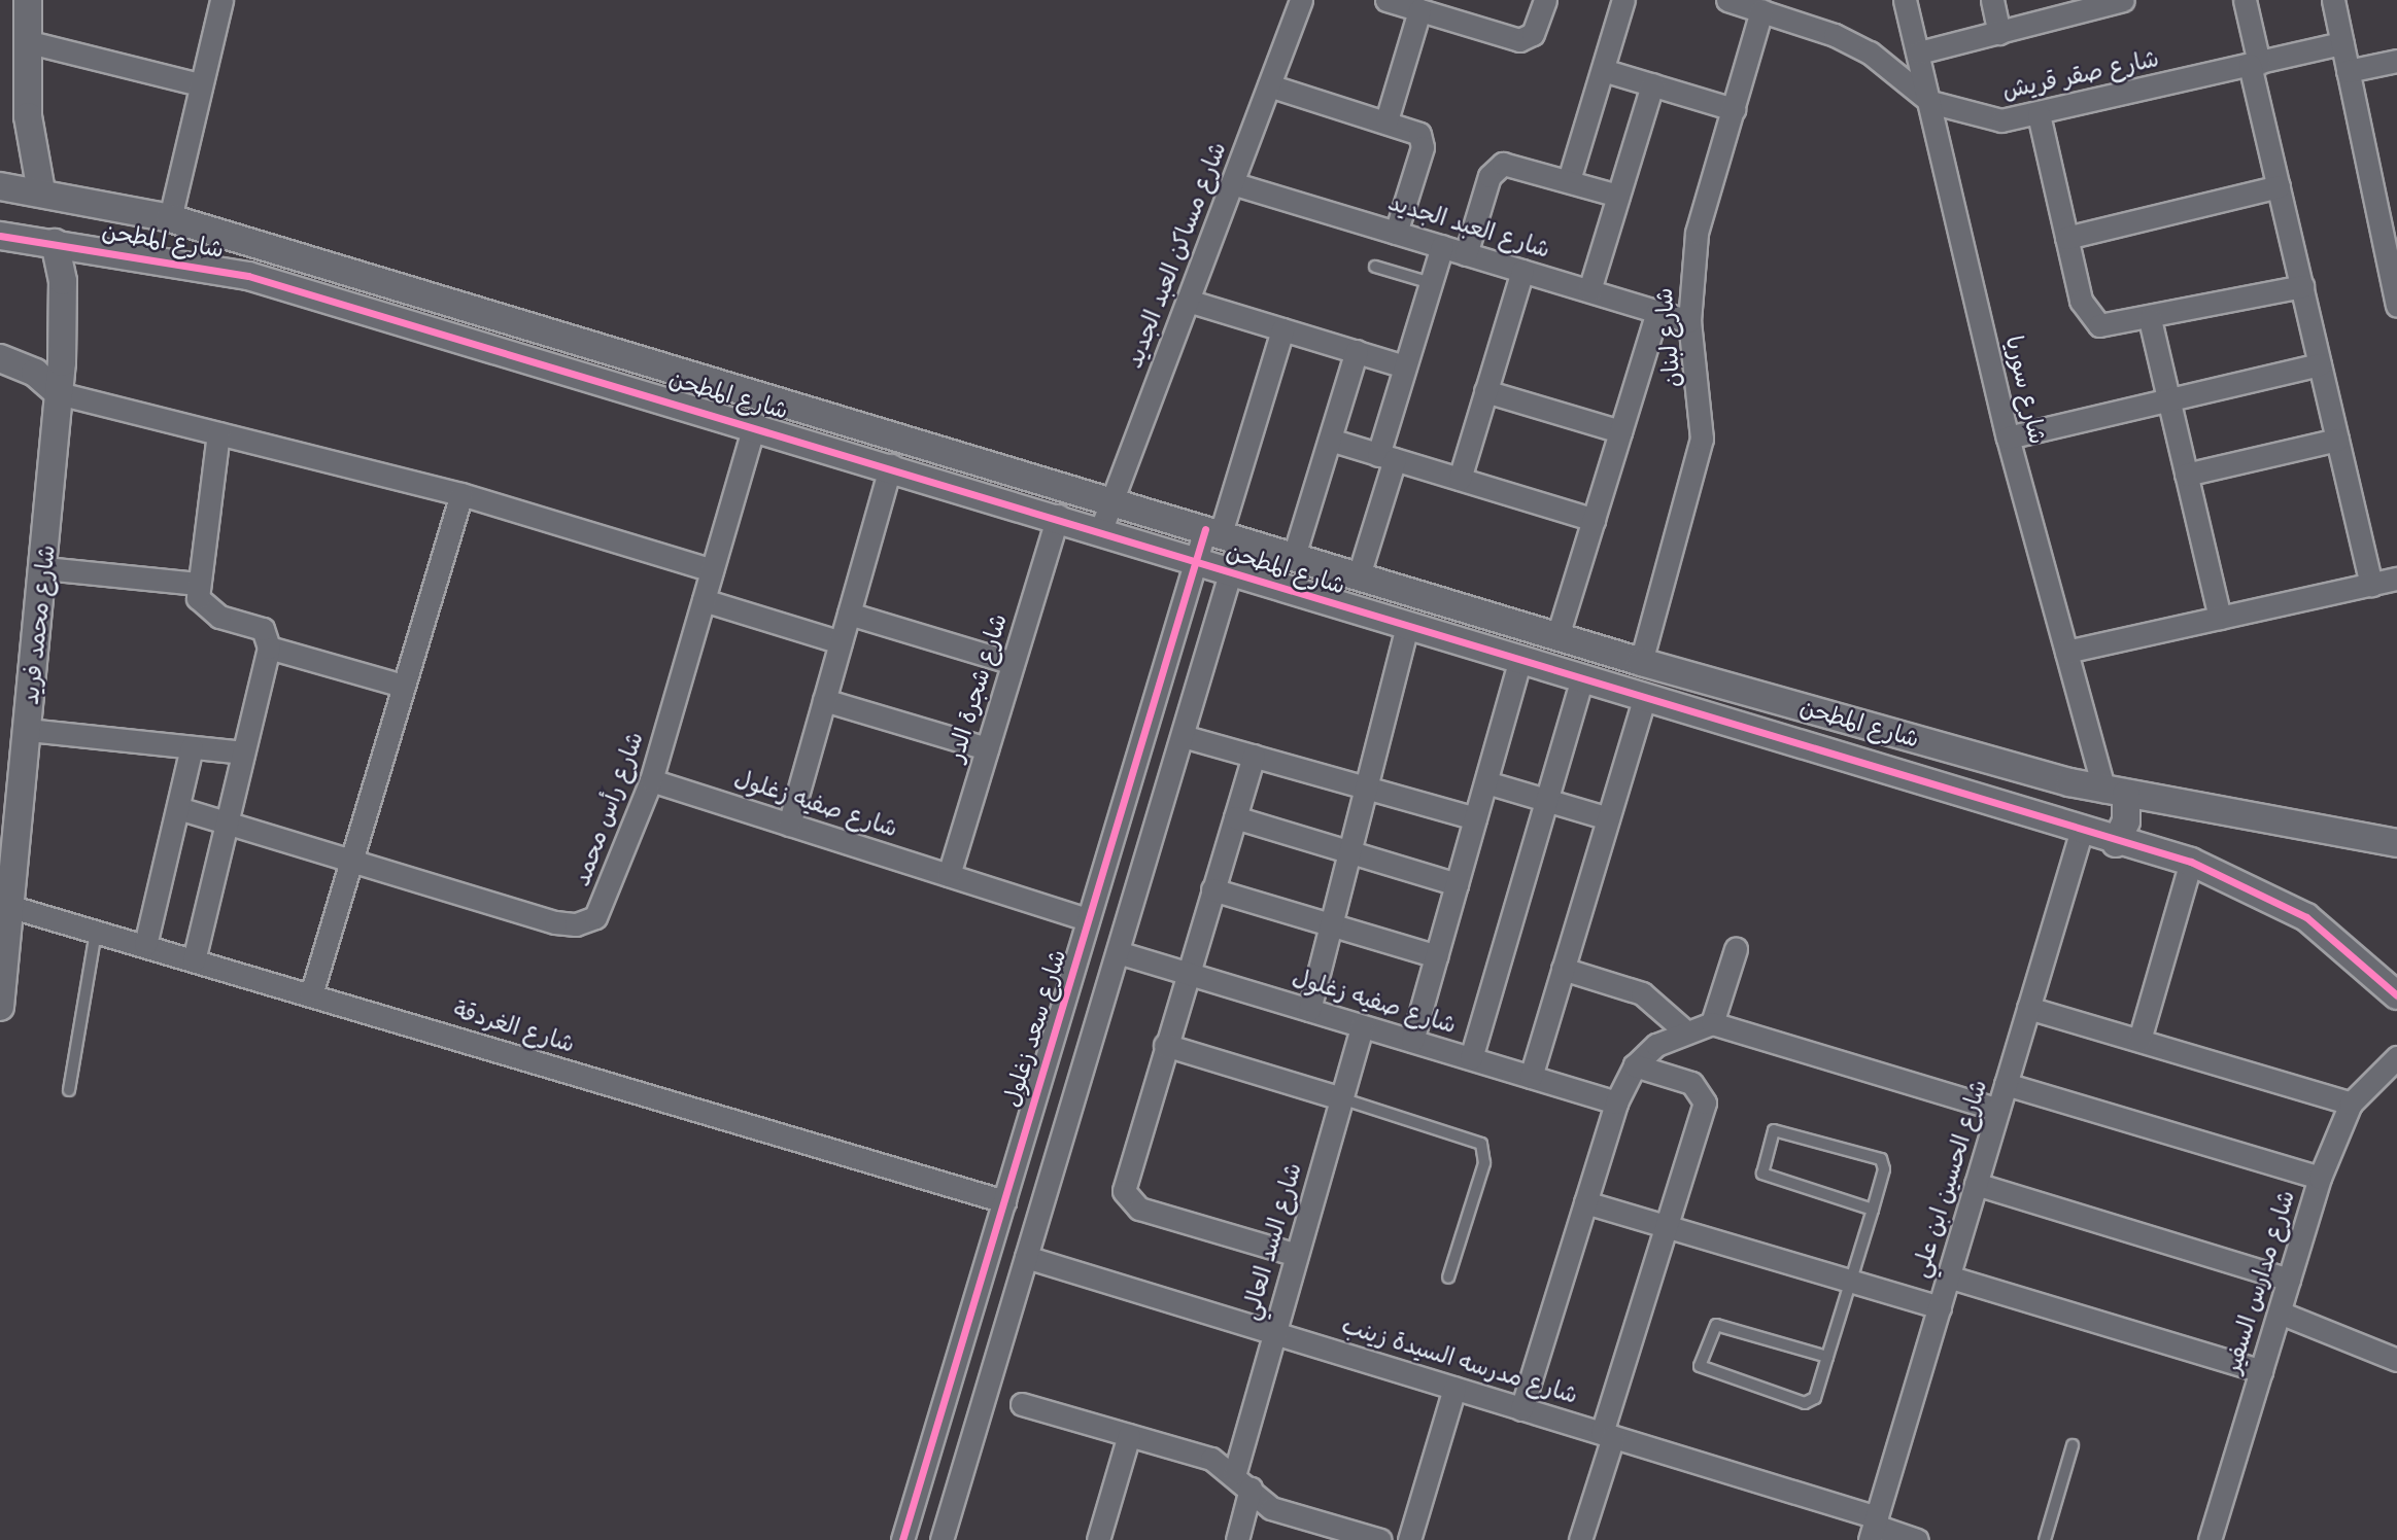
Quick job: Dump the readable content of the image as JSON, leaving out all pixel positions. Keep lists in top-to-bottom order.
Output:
{
  "streets": {
    "street": [
      "شارع صقر قريش",
      "شارع العبد الجديد",
      "شارع المطحن",
      "شارع مساكن العبد الجديد",
      "شارع لبنان",
      "شارع سوريا",
      "شارع محمد فريد",
      "شارع شجرة الدر",
      "شارع صفيه زغلول",
      "شارع رأس محمد",
      "شارع الغردقة",
      "شارع سعد زغلول",
      "شارع الحسين ابن علي",
      "شارع السد العالي",
      "شارع مدارس السفير",
      "شارع مدرسه السيدة زينب"
    ]
  },
  "crossings": [
    ["شارع صقر قريش", "شارع لبنان"],
    ["شارع صقر قريش", "شارع سوريا"],
    ["شارع العبد الجديد", "شارع مساكن العبد الجديد"],
    ["شارع العبد الجديد", "شارع لبنان"],
    ["شارع المطحن", "شارع مساكن العبد الجديد"],
    ["شارع المطحن", "شارع لبنان"],
    ["شارع المطحن", "شارع سوريا"],
    ["شارع المطحن", "شارع محمد فريد"],
    ["شارع المطحن", "شارع شجرة الدر"],
    ["شارع المطحن", "شارع رأس محمد"],
    ["شارع المطحن", "شارع سعد زغلول"],
    ["شارع المطحن", "شارع الحسين ابن علي"],
    ["شارع محمد فريد", "شارع الغردقة"],
    ["شارع شجرة الدر", "شارع صفيه زغلول"],
    ["شارع صفيه زغلول", "شارع رأس محمد"],
    ["شارع صفيه زغلول", "شارع سعد زغلول"],
    ["شارع صفيه زغلول", "شارع السد العالي"],
    ["شارع الغردقة", "شارع سعد زغلول"],
    ["شارع الحسين ابن علي", "شارع مدرسه السيدة زينب"],
    ["شارع السد العالي", "شارع مدرسه السيدة زينب"]
  ]
}
